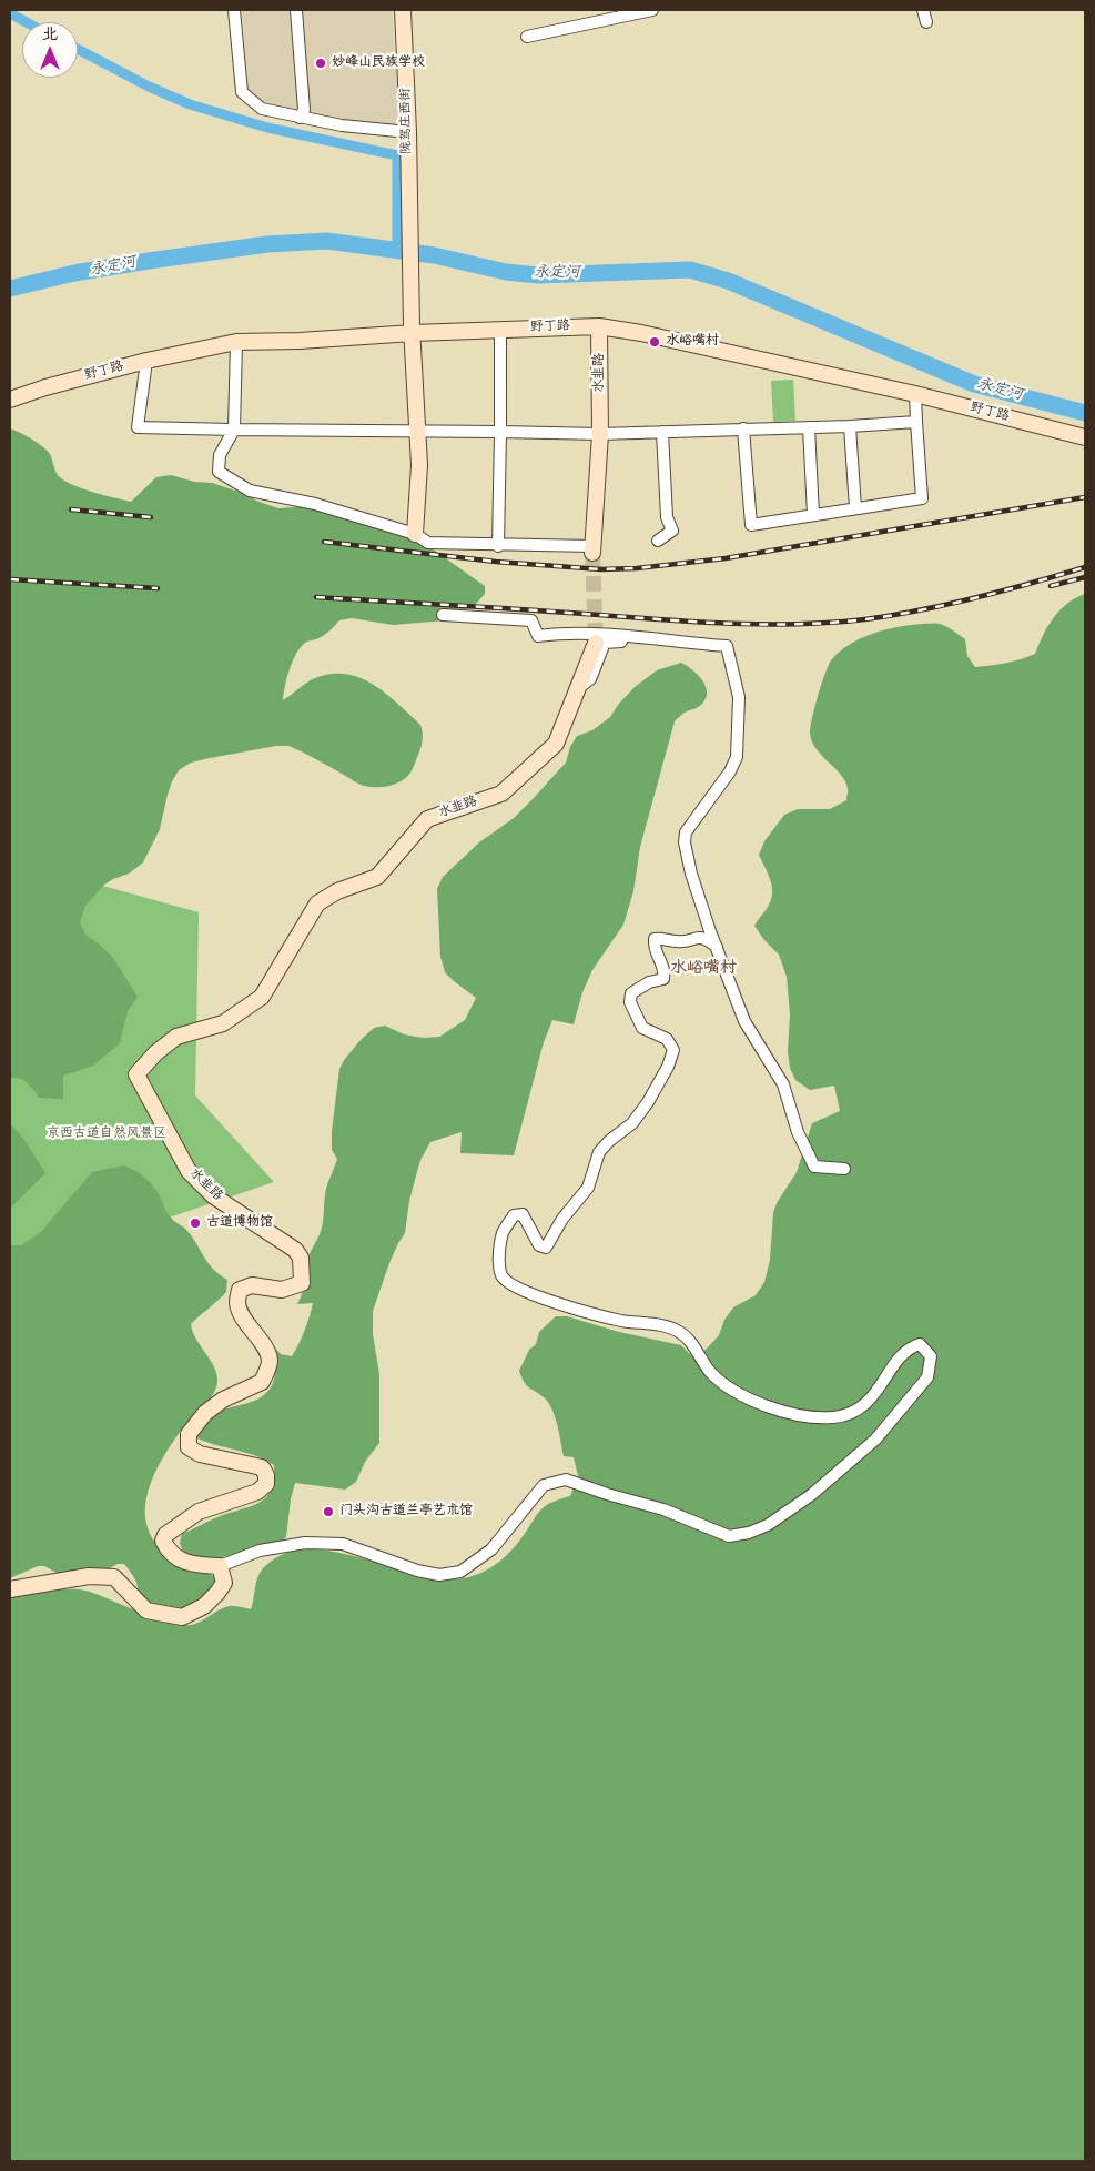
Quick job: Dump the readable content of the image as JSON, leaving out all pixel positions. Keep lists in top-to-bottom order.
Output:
{
  "streets": {
    "street": ["陇驾庄西街", "野丁路", "水韭路"]
  },
  "crossings": [
    ["陇驾庄西街", "野丁路"],
    ["野丁路", "水韭路"]
  ],
  "districts": ["水峪嘴村"],
  "water": ["永定河"],
  "parks": ["京西古道自然风景区"],
  "places": [
    "妙峰山民族学校",
    "水峪嘴村",
    "古道博物馆",
    "门头沟古道兰亭艺术馆"
  ],
  "north": "top"
}
